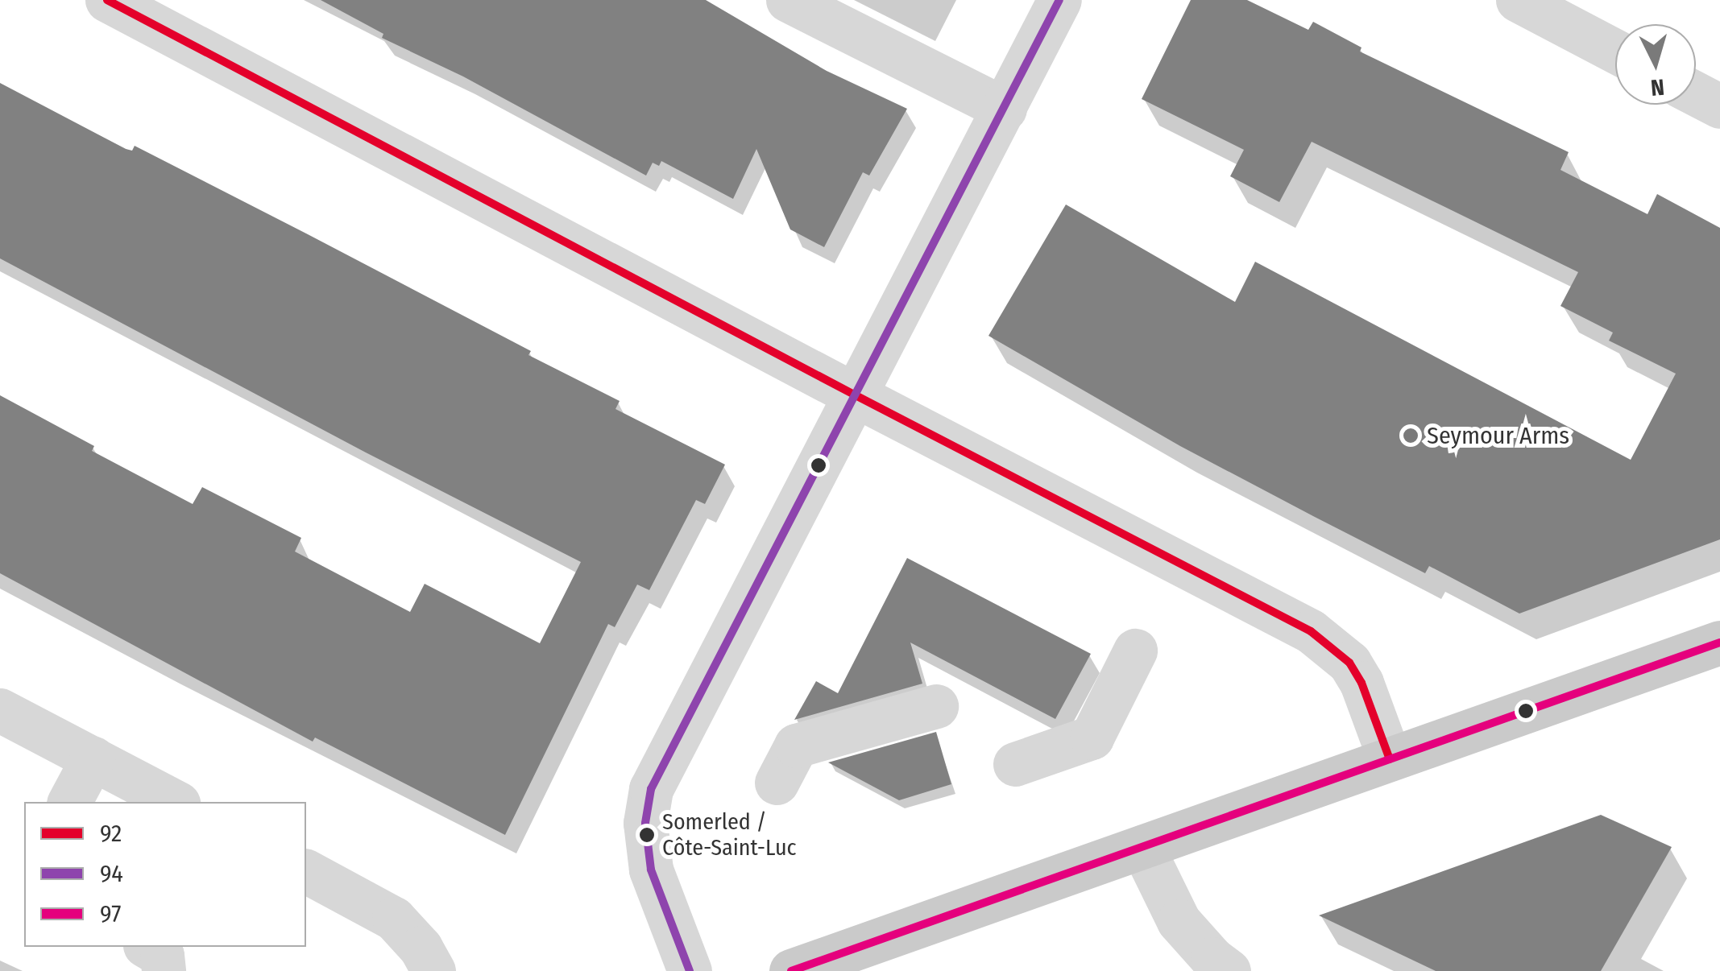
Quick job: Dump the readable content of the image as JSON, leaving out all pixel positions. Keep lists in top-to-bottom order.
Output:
{
  "places": ["Seymour Arms", "Somerled / Côte-Saint-Luc"],
  "lines": ["transit line 92", "transit line 94", "transit line 97"],
  "legend": ["92", "94", "97"],
  "north": "bottom"
}
